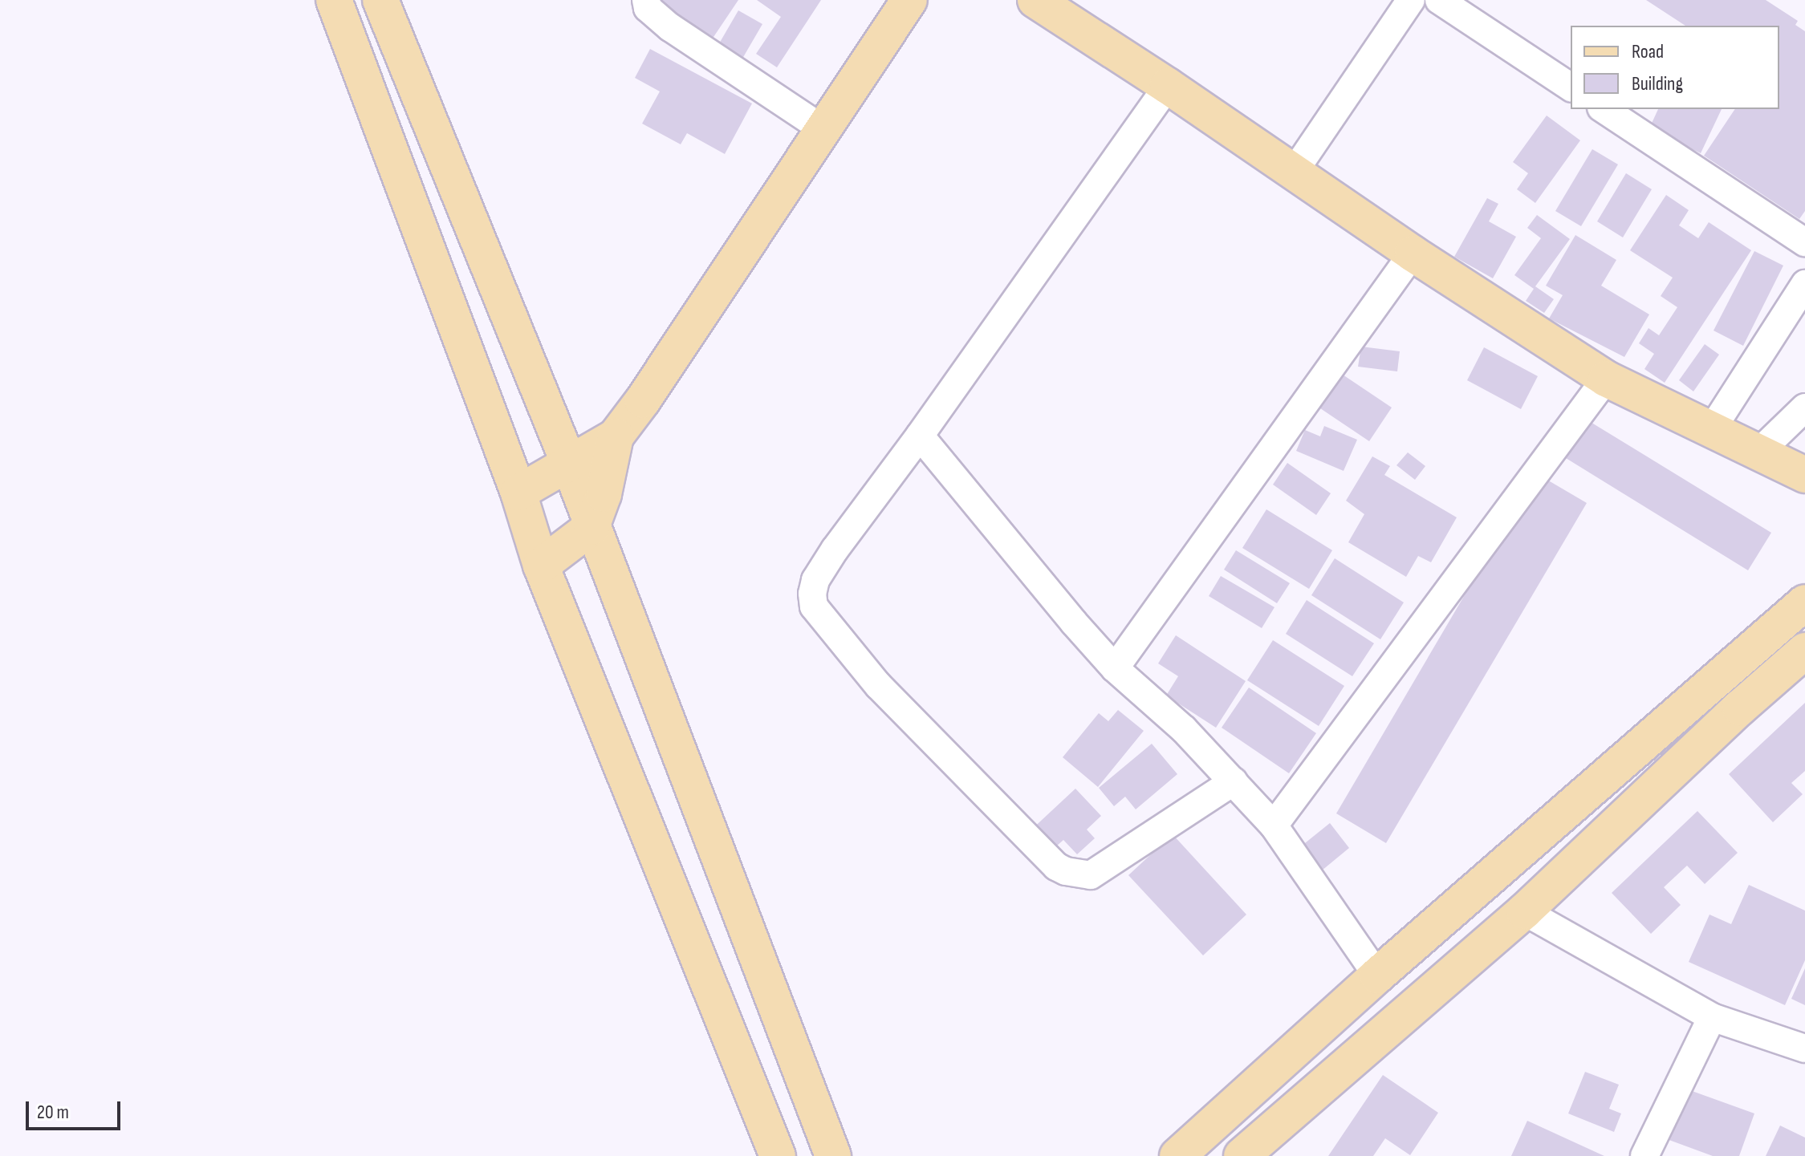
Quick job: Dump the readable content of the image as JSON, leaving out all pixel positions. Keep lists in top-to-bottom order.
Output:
{
  "legend": ["Road", "Building"],
  "scale_bar": "20 m"
}
